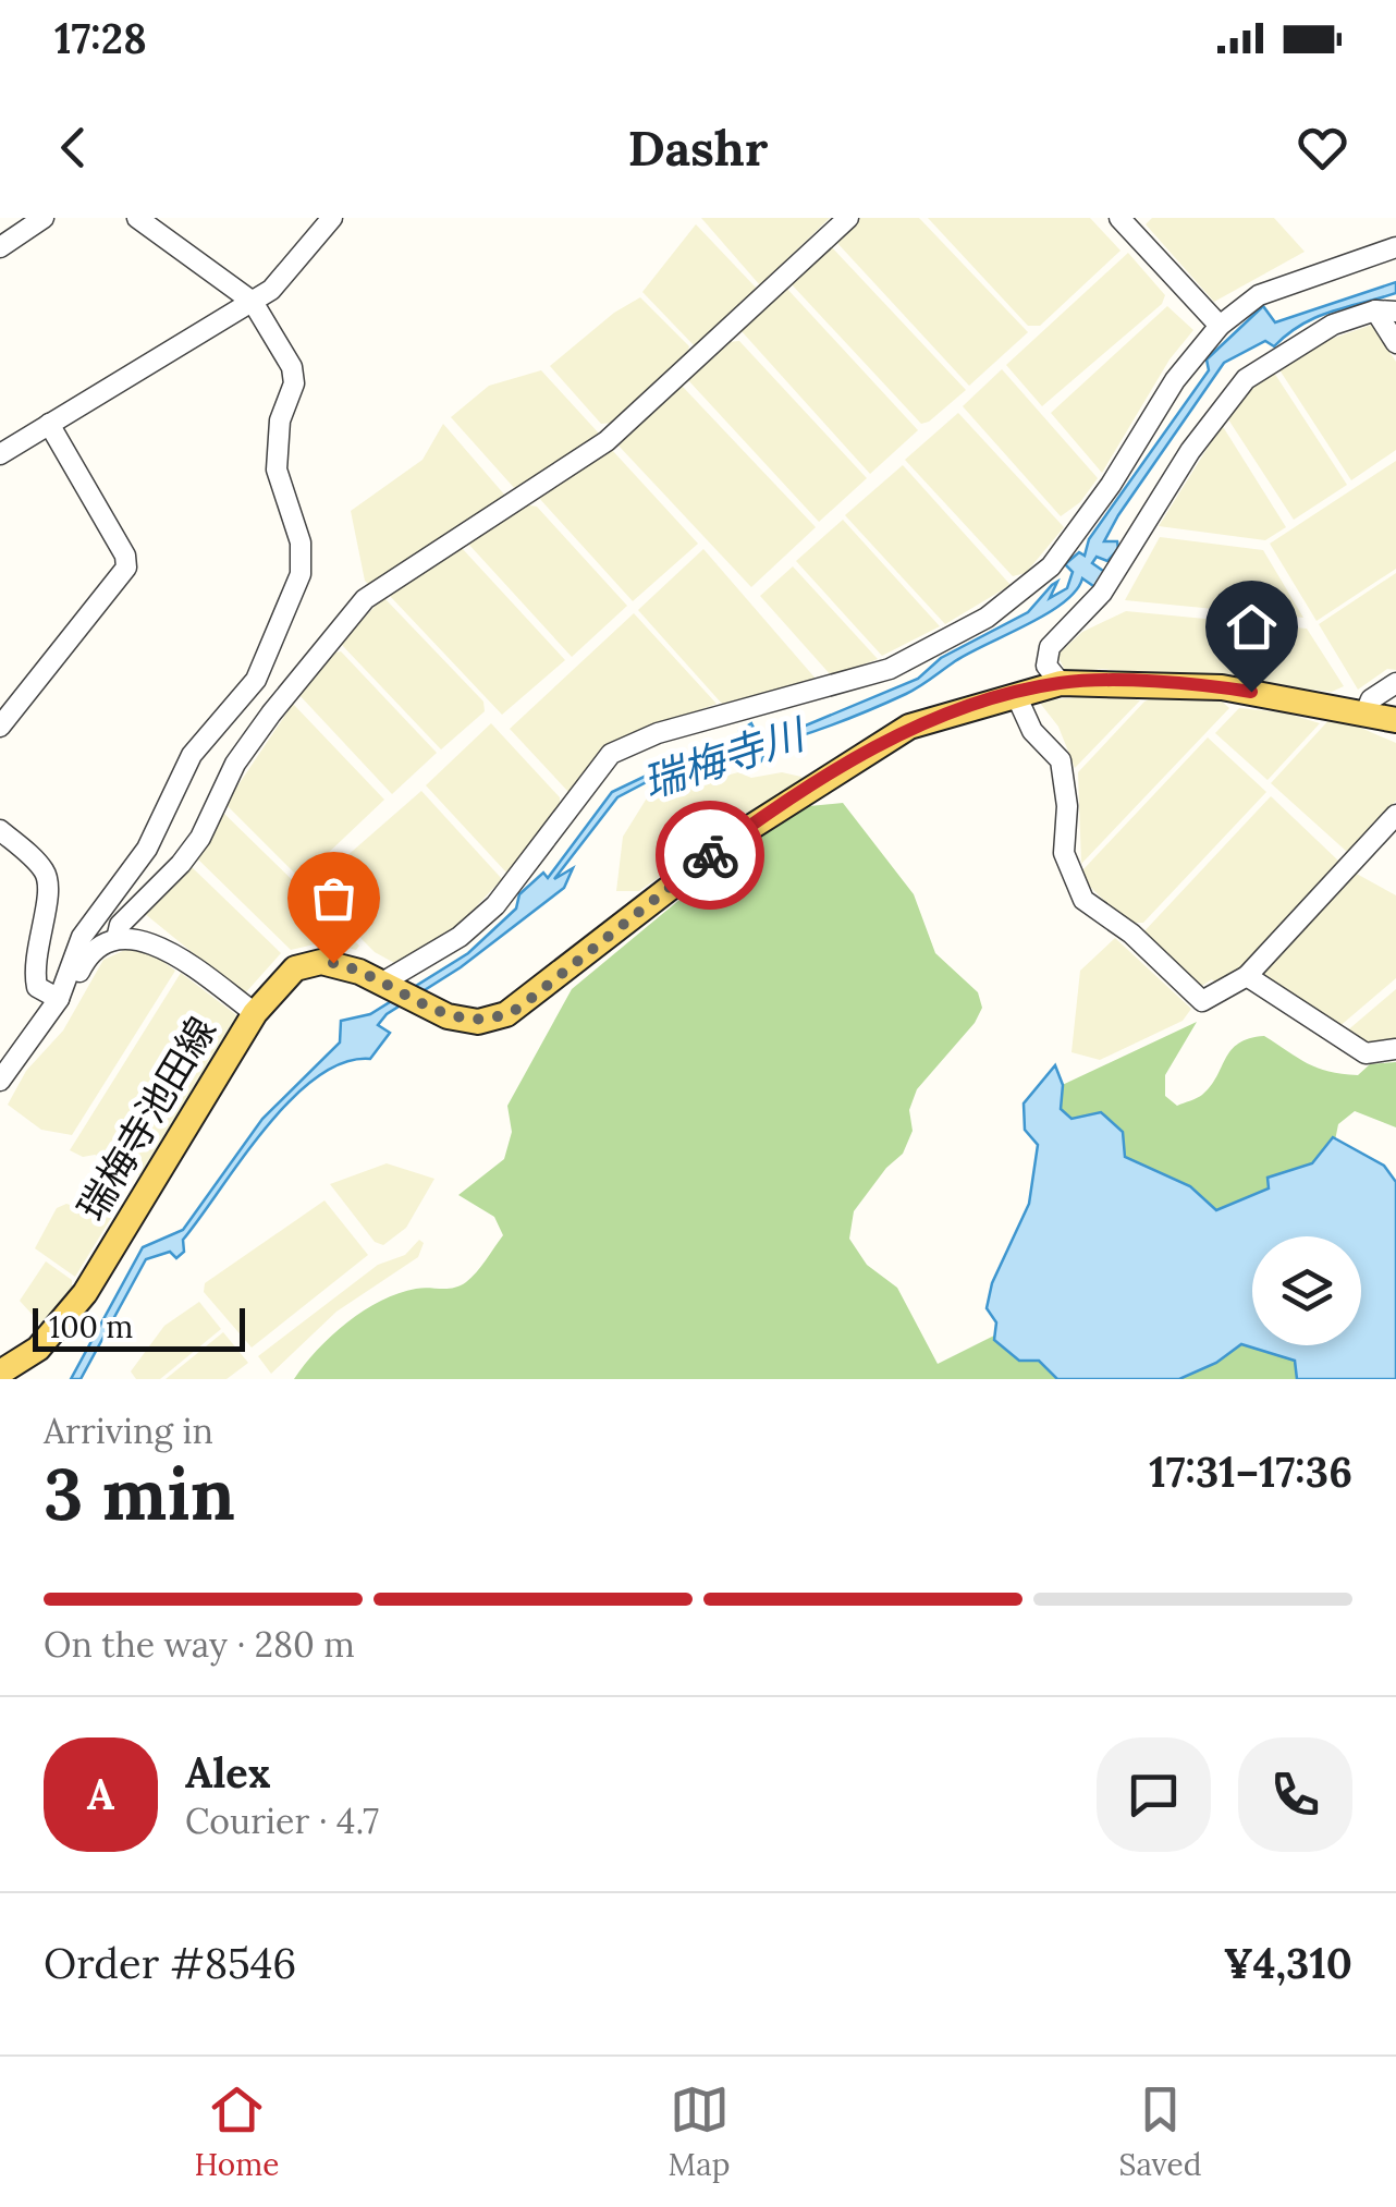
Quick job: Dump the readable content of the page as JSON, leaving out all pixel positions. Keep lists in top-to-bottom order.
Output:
{
  "streets": {
    "main road": ["瑞梅寺池田線"]
  },
  "water": ["瑞梅寺川"],
  "scale_bar": "100 m",
  "page": {
    "status": "17:28",
    "header": "Dashr",
    "scale": "100 m",
    "heading": ["3 min", "Arriving in", "17:31–17:36"],
    "panel": [
      "Alex",
      "Courier · 4.7",
      "Order #8546",
      "¥4,310"
    ],
    "bar": "On the way · 280 m",
    "round": "A",
    "tabs": ["Home", "Map", "Saved"]
  }
}
